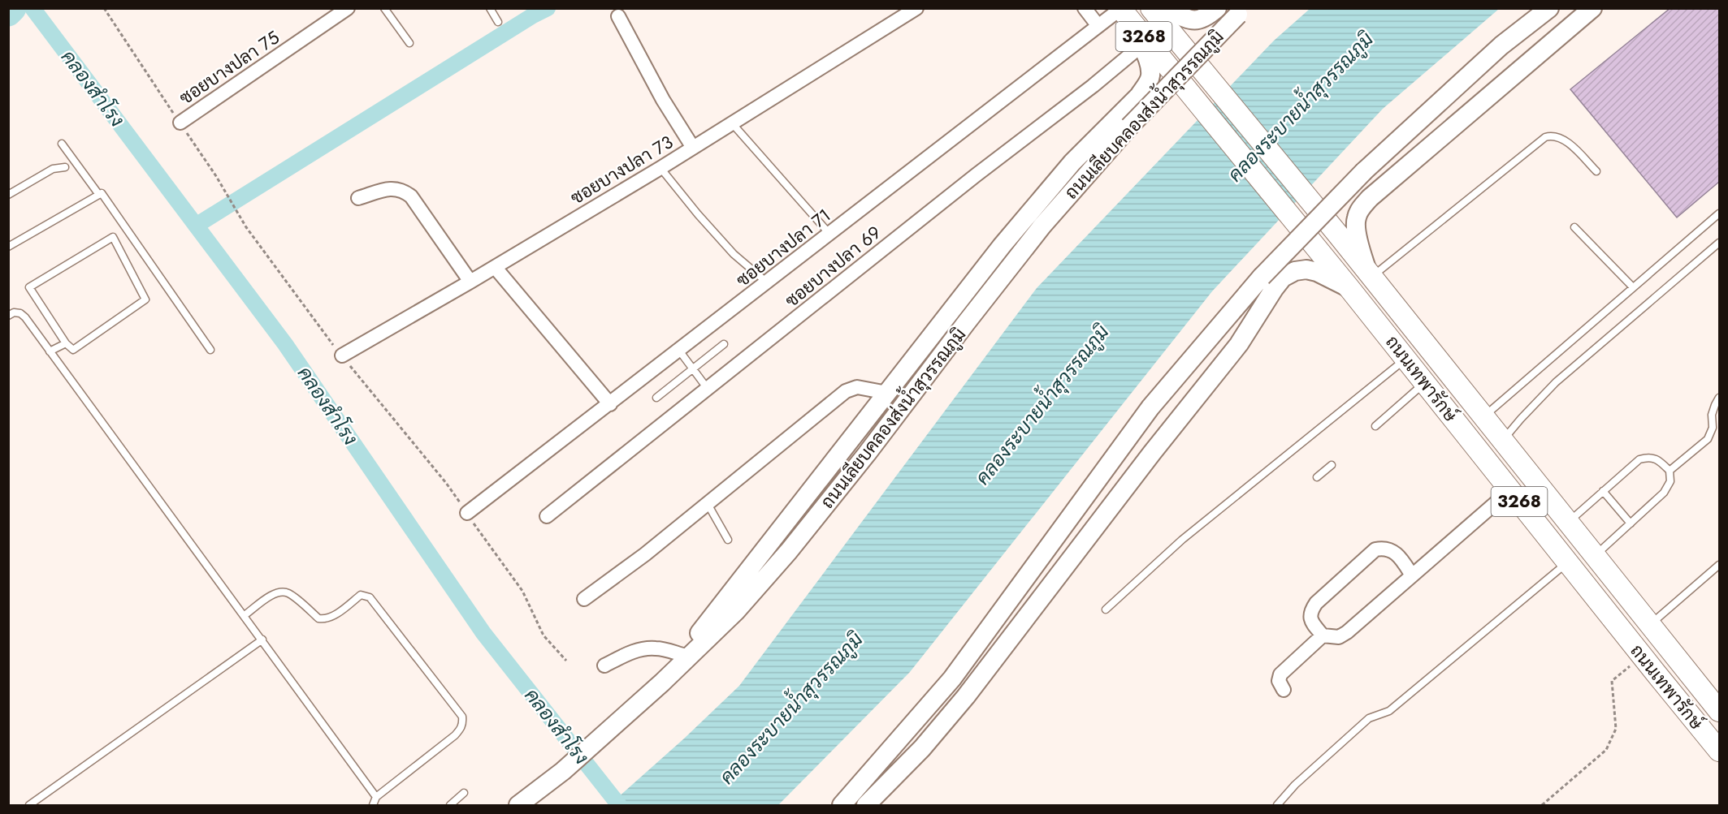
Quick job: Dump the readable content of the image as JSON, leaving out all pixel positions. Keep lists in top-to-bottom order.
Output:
{
  "streets": {
    "main road": ["3268", "ถนนเลียบคลองส่งน้ำสุวรรณภูมิ", "ถนนเทพารักษ์"],
    "street": [
      "ซอยบางปลา 75",
      "ซอยบางปลา 73",
      "ซอยบางปลา 71",
      "ซอยบางปลา 69"
    ]
  },
  "crossings": [
    ["ซอยบางปลา 71", "ถนนเทพารักษ์"]
  ],
  "water": ["คลองสำโรง", "คลองระบายน้ำสุวรรณภูมิ"]
}
